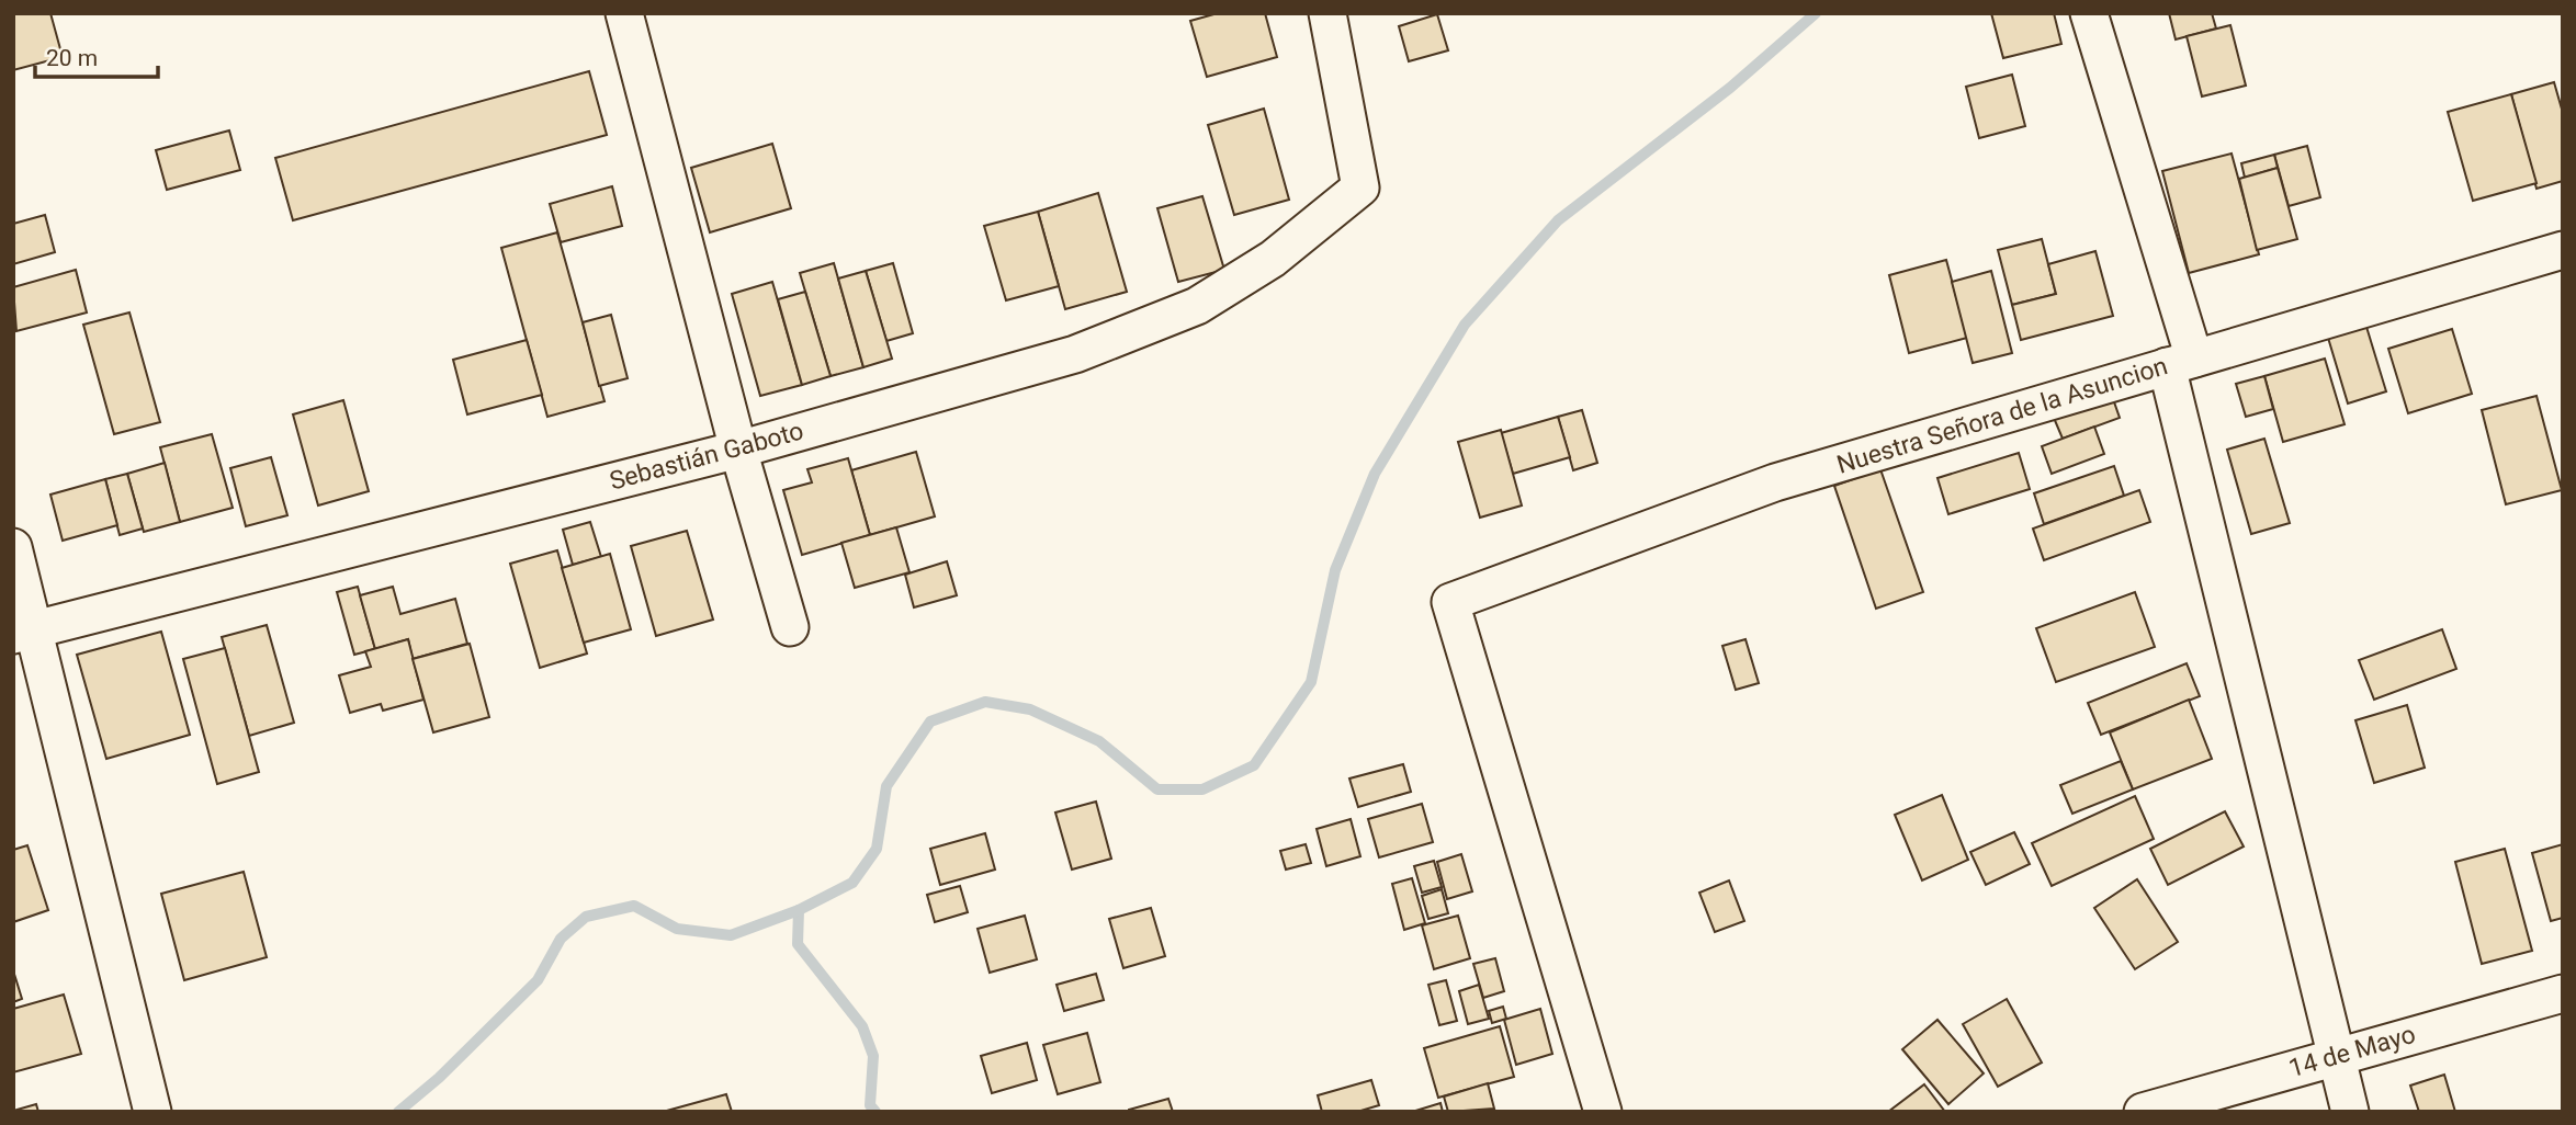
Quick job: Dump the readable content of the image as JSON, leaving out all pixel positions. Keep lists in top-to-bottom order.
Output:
{
  "streets": {
    "street": ["Nuestra Señora de la Asuncion", "Sebastián Gaboto", "14 de Mayo"]
  },
  "scale_bar": "20 m"
}
